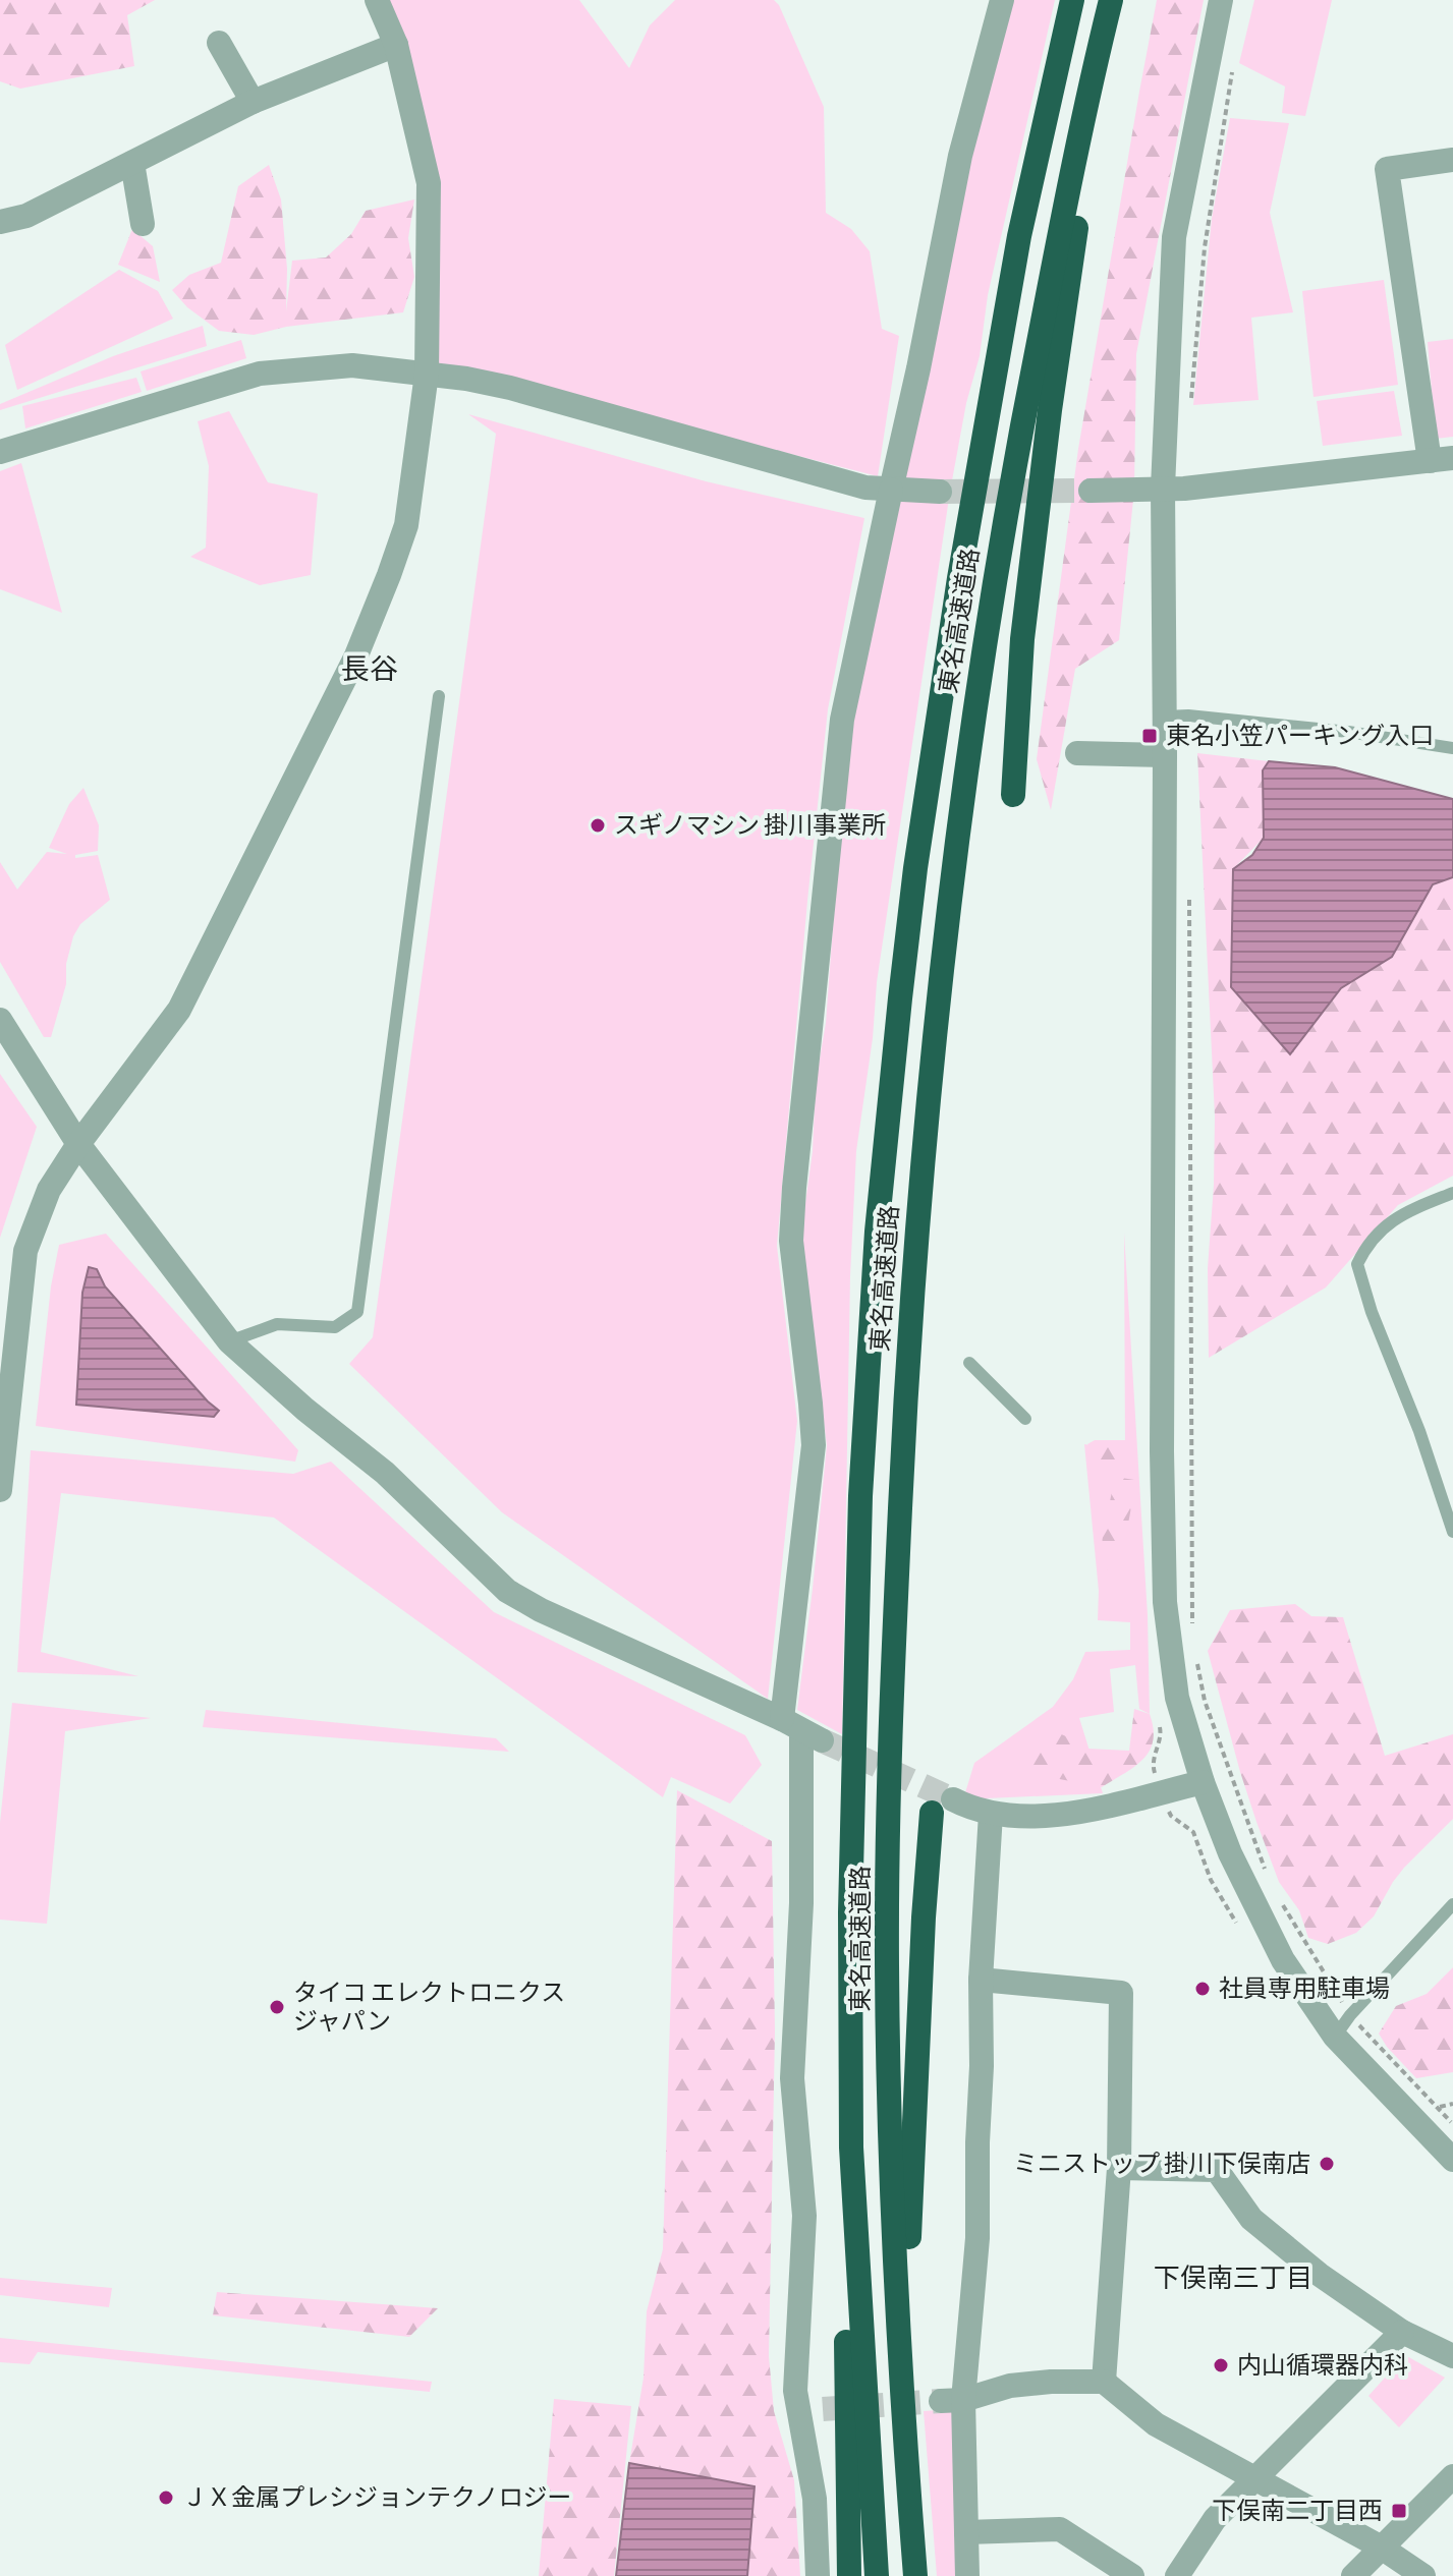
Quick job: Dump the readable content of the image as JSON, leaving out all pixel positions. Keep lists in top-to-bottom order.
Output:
{
  "streets": {
    "highway": ["東名高速道路"]
  },
  "districts": ["長谷", "下俣南三丁目"],
  "places": {
    "transit": ["東名小笠パーキング入口", "下俣南二丁目西"],
    "other": [
      "スギノマシン 掛川事業所",
      "社員専用駐車場",
      "タイコ エレクトロニクス ジャパン",
      "ミニストップ 掛川下俣南店",
      "内山循環器内科",
      "ＪＸ金属プレシジョンテクノロジー"
    ]
  }
}
